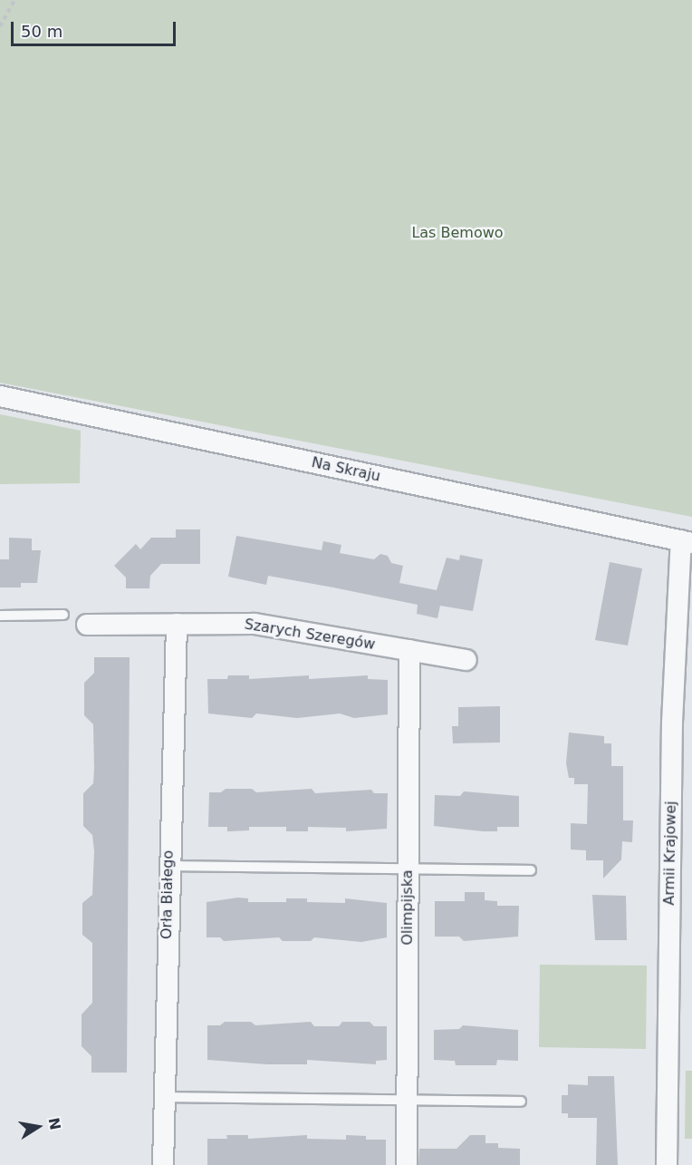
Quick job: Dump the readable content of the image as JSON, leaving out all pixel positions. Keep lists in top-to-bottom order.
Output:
{
  "streets": {
    "street": [
      "Na Skraju",
      "Szarych Szeregów",
      "Armii Krajowej",
      "Orła Białego",
      "Olimpijska"
    ]
  },
  "crossings": [
    ["Na Skraju", "Armii Krajowej"],
    ["Szarych Szeregów", "Orła Białego"],
    ["Szarych Szeregów", "Olimpijska"]
  ],
  "parks": ["Las Bemowo"],
  "scale_bar": "50 m",
  "north": "right"
}
